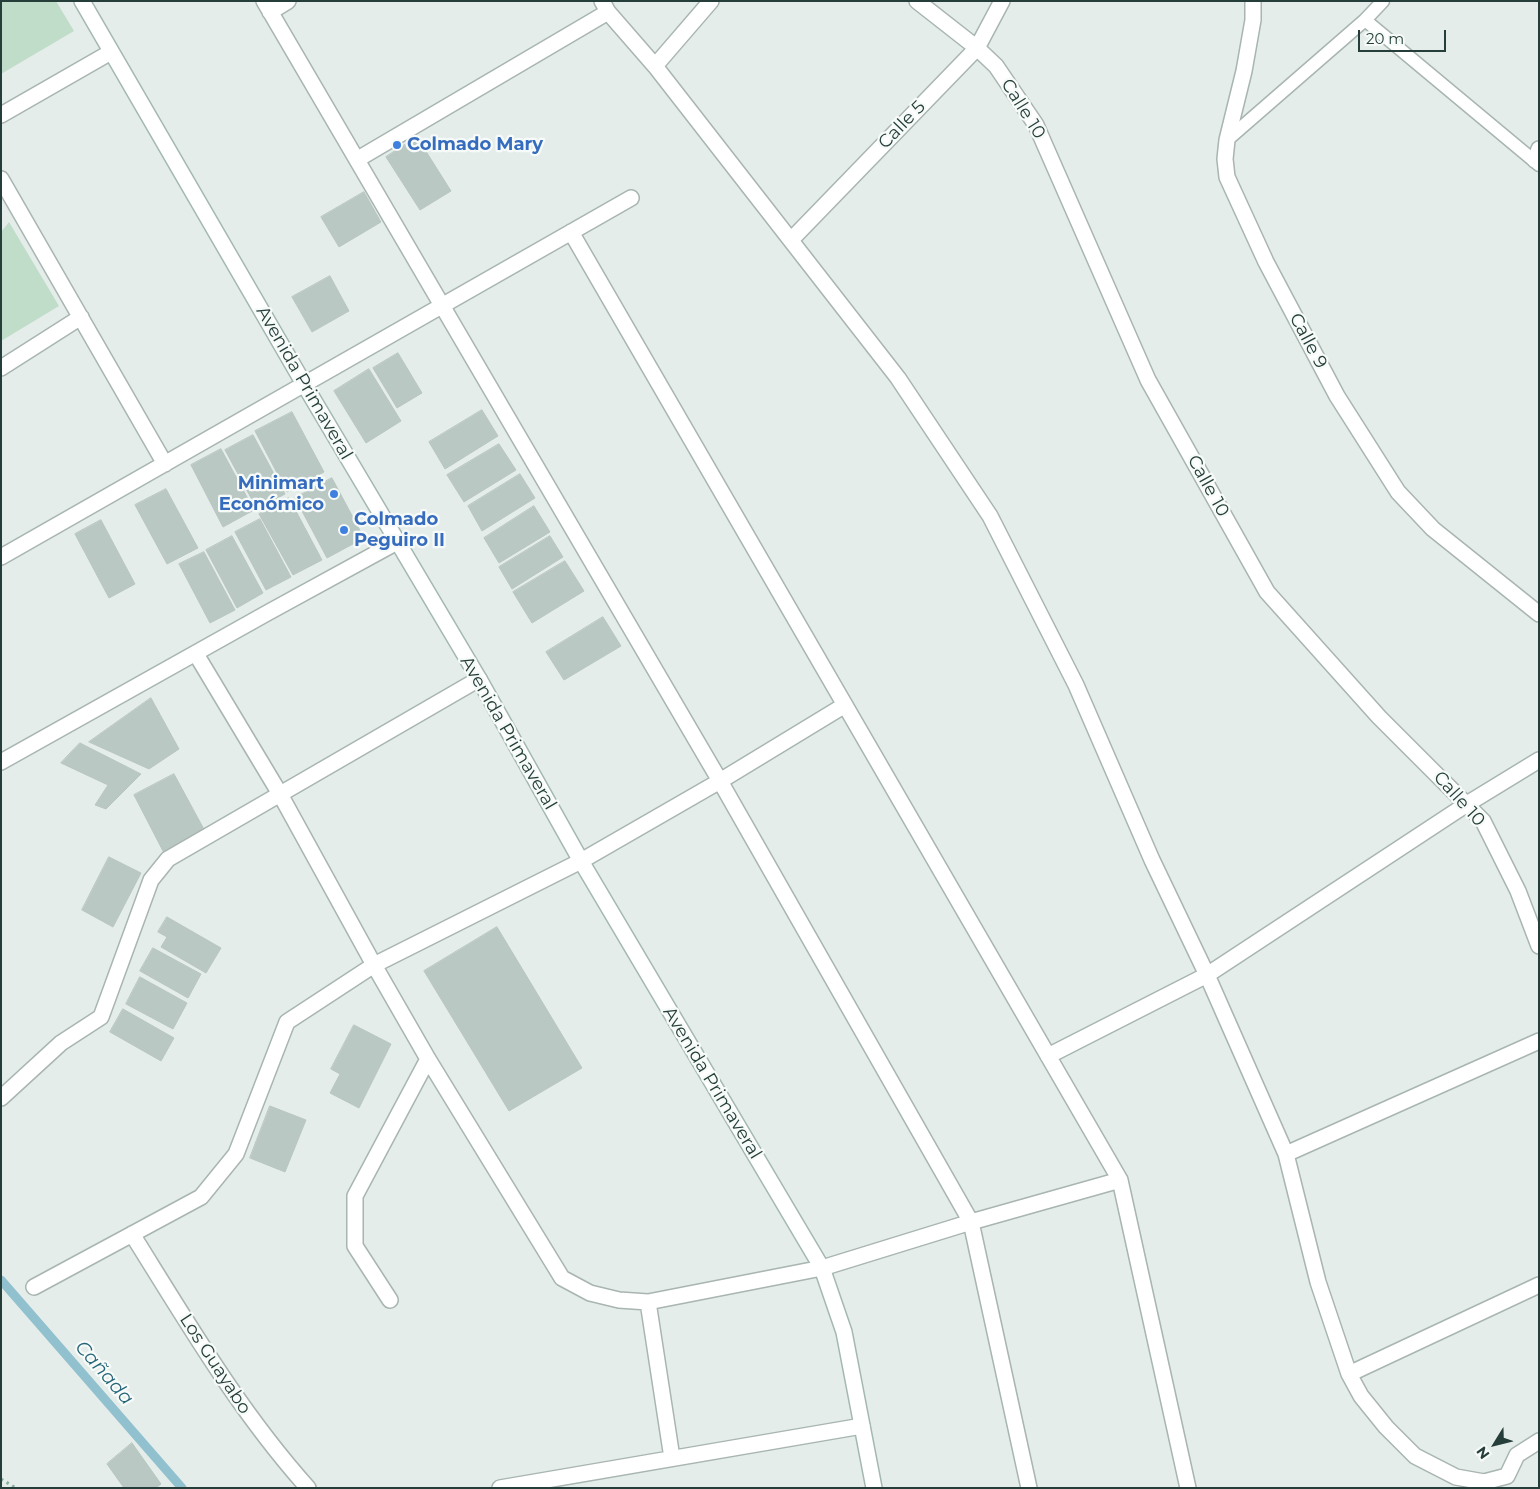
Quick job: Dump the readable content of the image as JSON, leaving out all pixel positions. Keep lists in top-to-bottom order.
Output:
{
  "streets": {
    "street": [
      "Calle 10",
      "Calle 5",
      "Calle 9",
      "Avenida Primaveral",
      "Los Guayabo"
    ]
  },
  "crossings": [
    ["Calle 10", "Calle 5"]
  ],
  "water": ["Cañada"],
  "places": ["Colmado Mary", "Minimart Económico", "Colmado Peguiro II"],
  "scale_bar": "20 m",
  "north": "bottom left"
}
